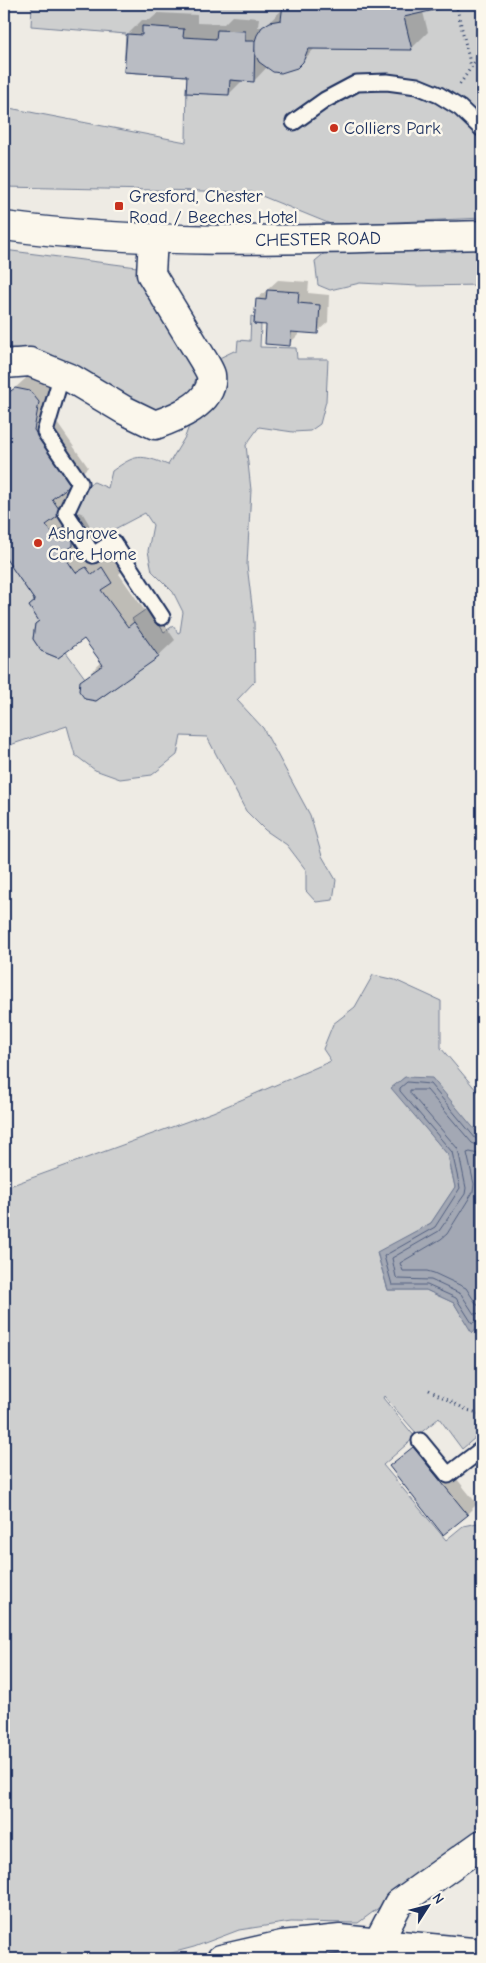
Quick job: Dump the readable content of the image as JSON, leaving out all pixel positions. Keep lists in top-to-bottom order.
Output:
{
  "streets": {
    "street": ["CHESTER ROAD"]
  },
  "places": {
    "other": ["Colliers Park", "Ashgrove Care Home"],
    "transit": ["Gresford, Chester Road / Beeches Hotel"]
  },
  "north": "top right"
}
